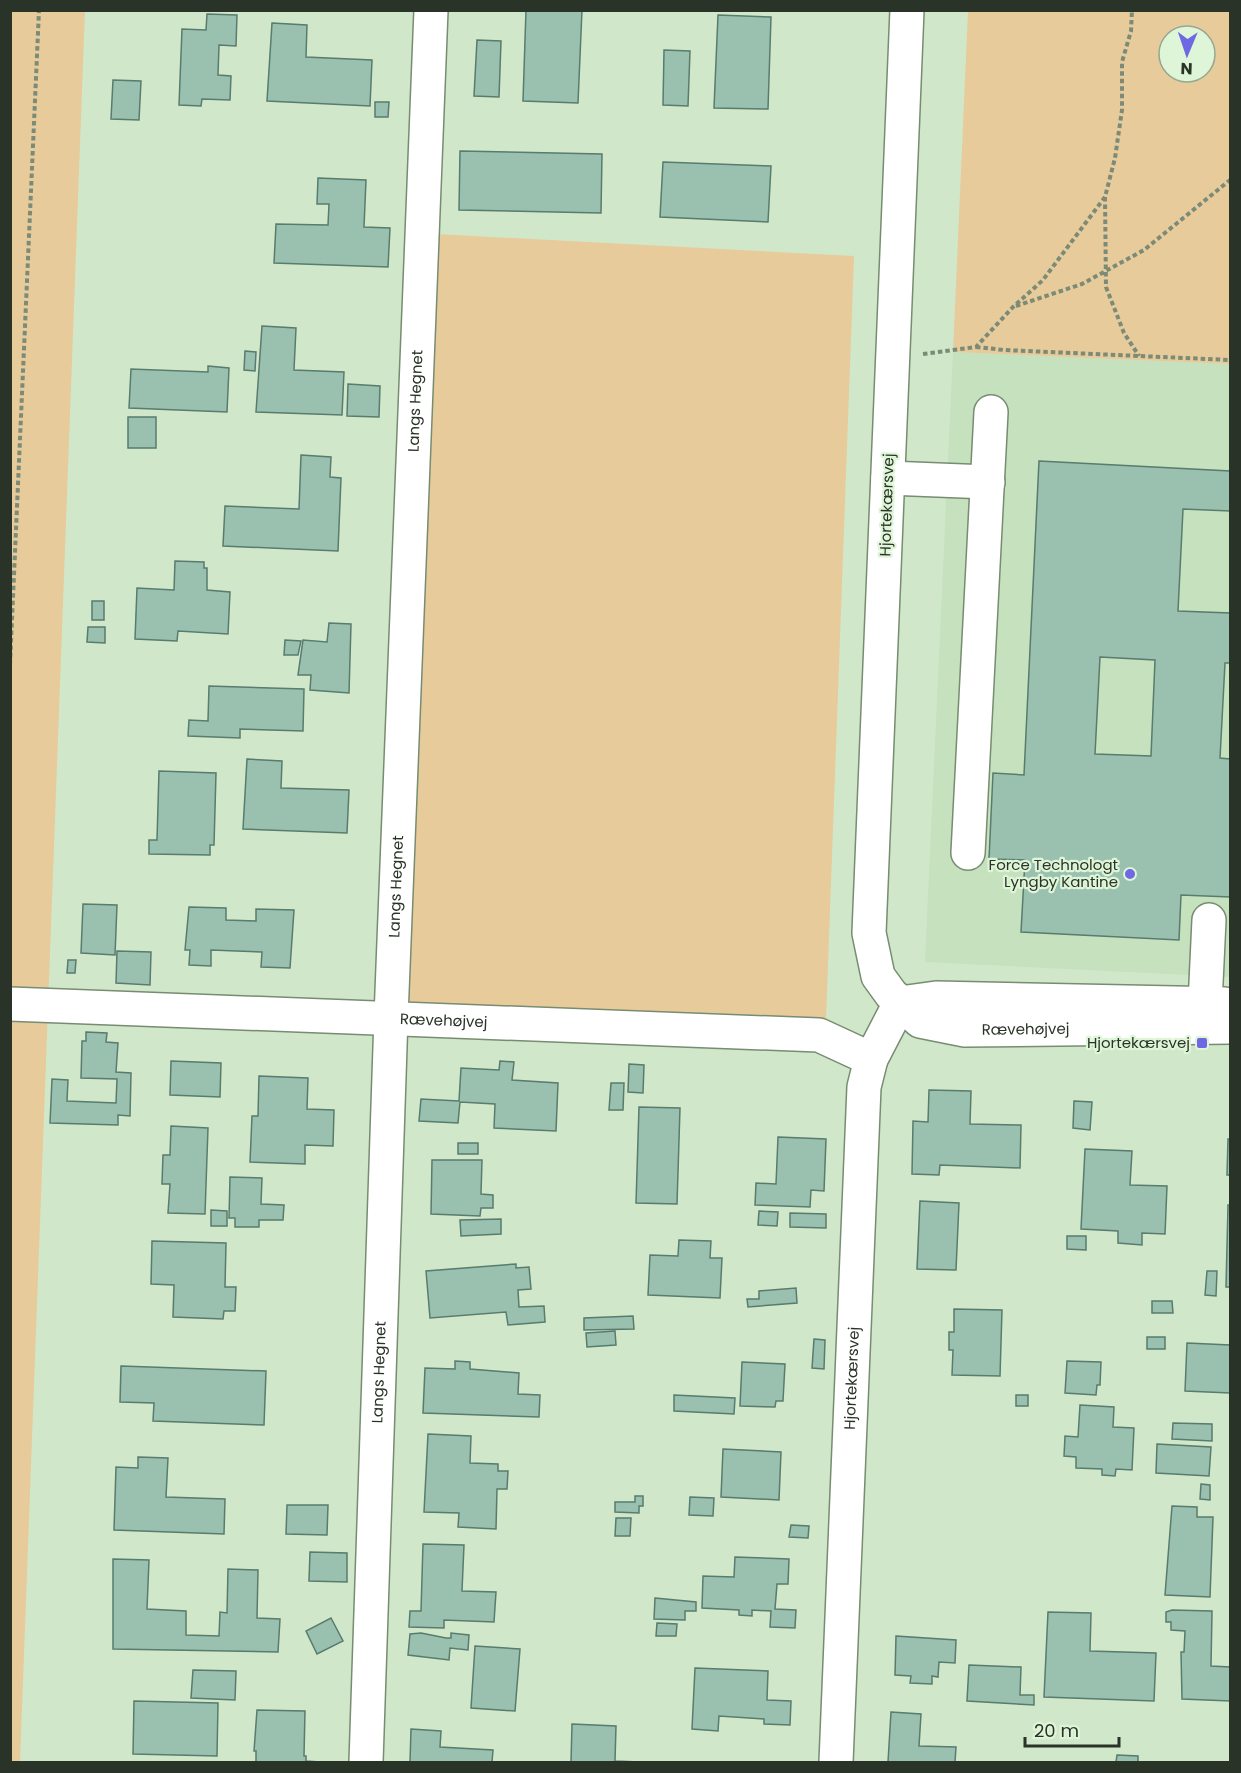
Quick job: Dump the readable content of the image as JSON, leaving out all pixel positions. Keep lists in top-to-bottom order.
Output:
{
  "streets": {
    "street": ["Langs Hegnet", "Hjortekærsvej", "Rævehøjvej"]
  },
  "crossings": [
    ["Langs Hegnet", "Rævehøjvej"],
    ["Hjortekærsvej", "Rævehøjvej"]
  ],
  "places": {
    "other": ["Force Technologt Lyngby Kantine"],
    "transit": ["Hjortekærsvej"]
  },
  "scale_bar": "20 m",
  "north": "bottom"
}
